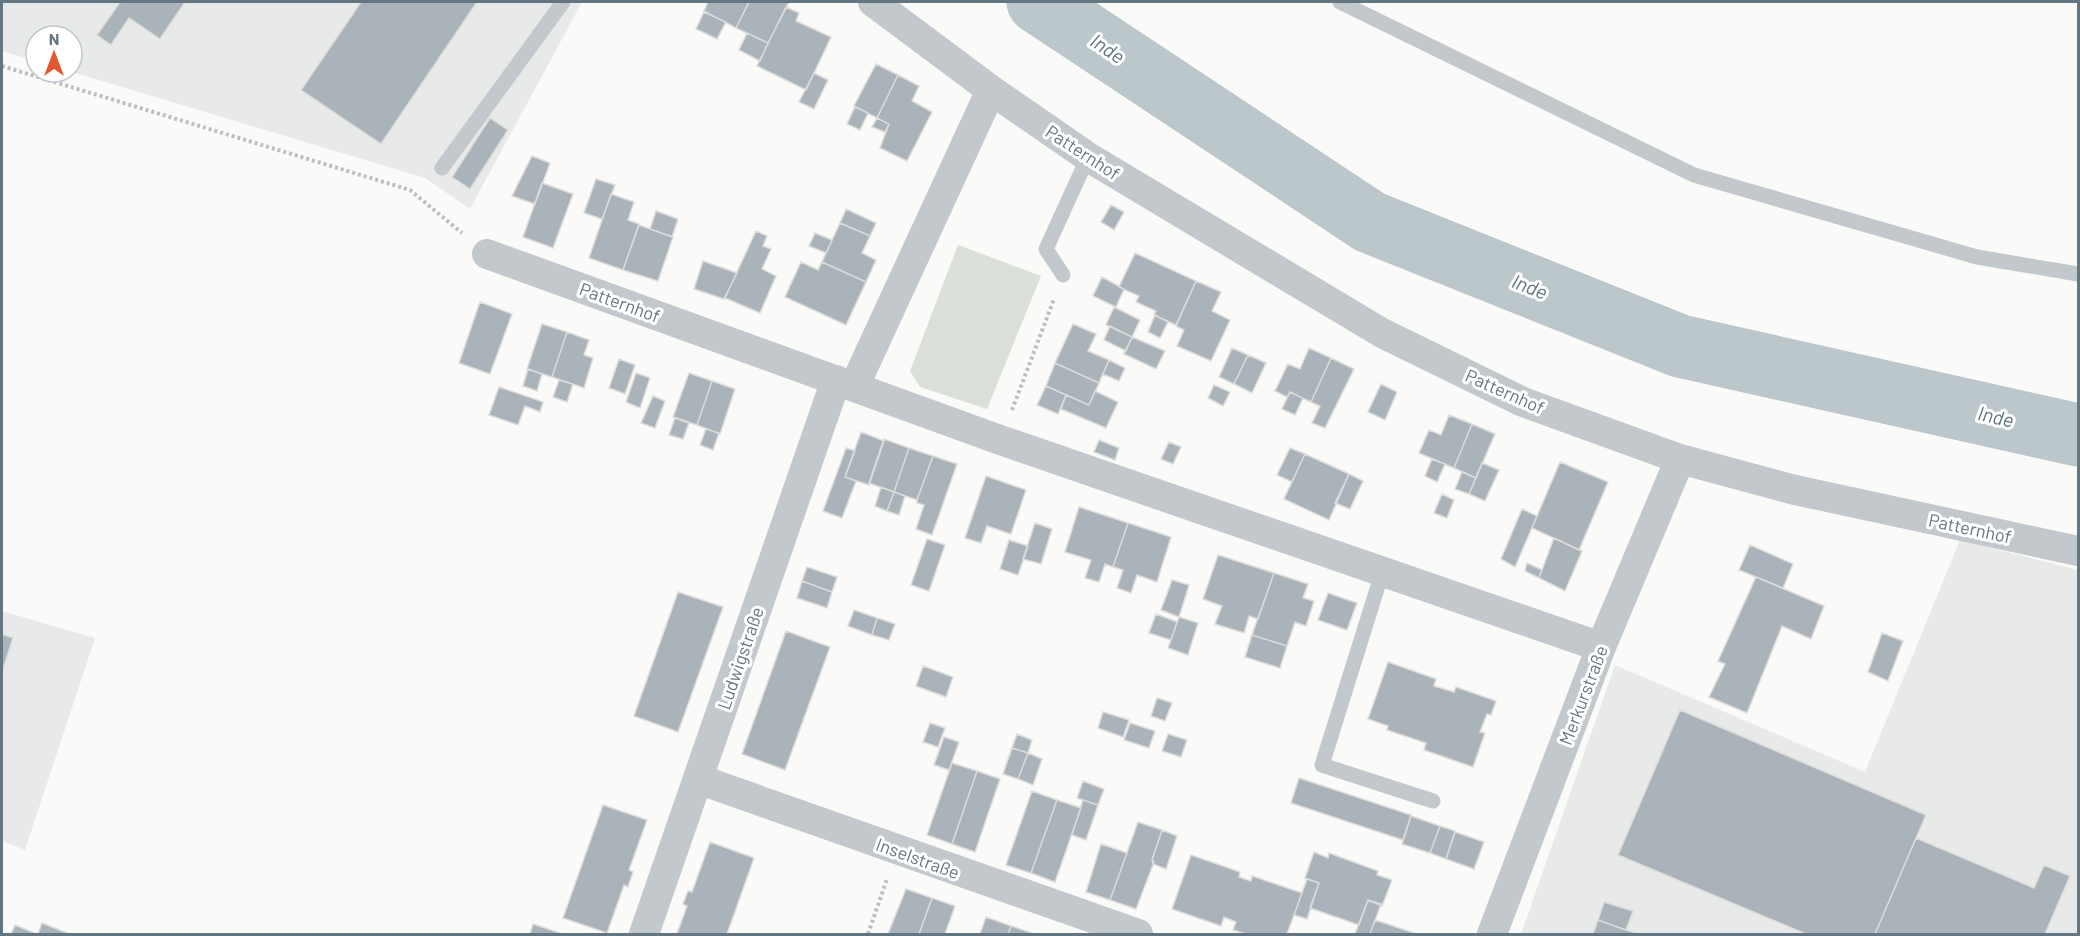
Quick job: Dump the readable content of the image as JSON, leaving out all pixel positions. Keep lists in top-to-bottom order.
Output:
{
  "streets": {
    "street": [
      "Patternhof",
      "Ludwigstraße",
      "Merkurstraße",
      "Inselstraße"
    ]
  },
  "crossings": [
    ["Patternhof", "Ludwigstraße"],
    ["Patternhof", "Merkurstraße"],
    ["Ludwigstraße", "Inselstraße"]
  ],
  "water": ["Inde"],
  "north": "top"
}
